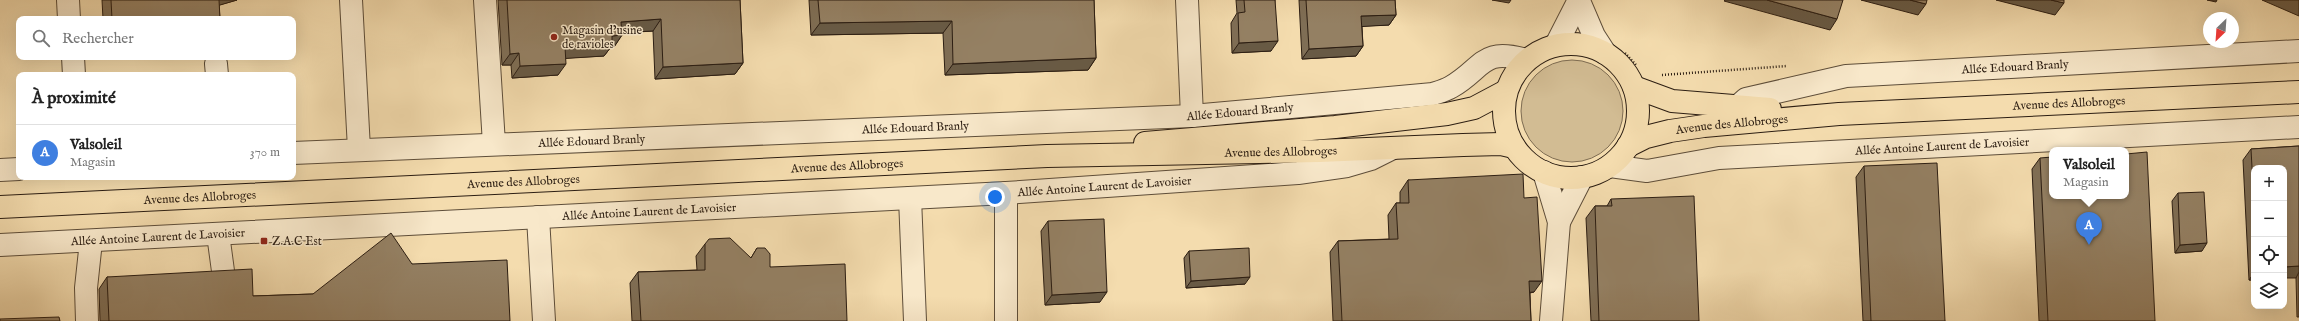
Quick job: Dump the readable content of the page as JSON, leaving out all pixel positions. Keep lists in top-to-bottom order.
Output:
{
  "streets": {
    "main road": ["Avenue des Allobroges"],
    "street": ["Allée Edouard Branly", "Allée Antoine Laurent de Lavoisier"]
  },
  "crossings": [
    ["Allée Edouard Branly", "Avenue des Allobroges"],
    ["Allée Edouard Branly", "Allée Antoine Laurent de Lavoisier"],
    ["Avenue des Allobroges", "Allée Antoine Laurent de Lavoisier"]
  ],
  "places": {
    "other": ["Magasin d’usine de ravioles"],
    "transit": ["Z.A.C Est"]
  },
  "north": "bottom left",
  "page": {
    "search": "Rechercher",
    "heading": "À proximité",
    "list": [
      {
        "mark": "A",
        "name": "Valsoleil",
        "note": "Magasin",
        "value": "370 m"
      }
    ],
    "popup": ["Valsoleil", "Magasin"],
    "map_buttons": ["+", "−"],
    "pins": "A"
  }
}
